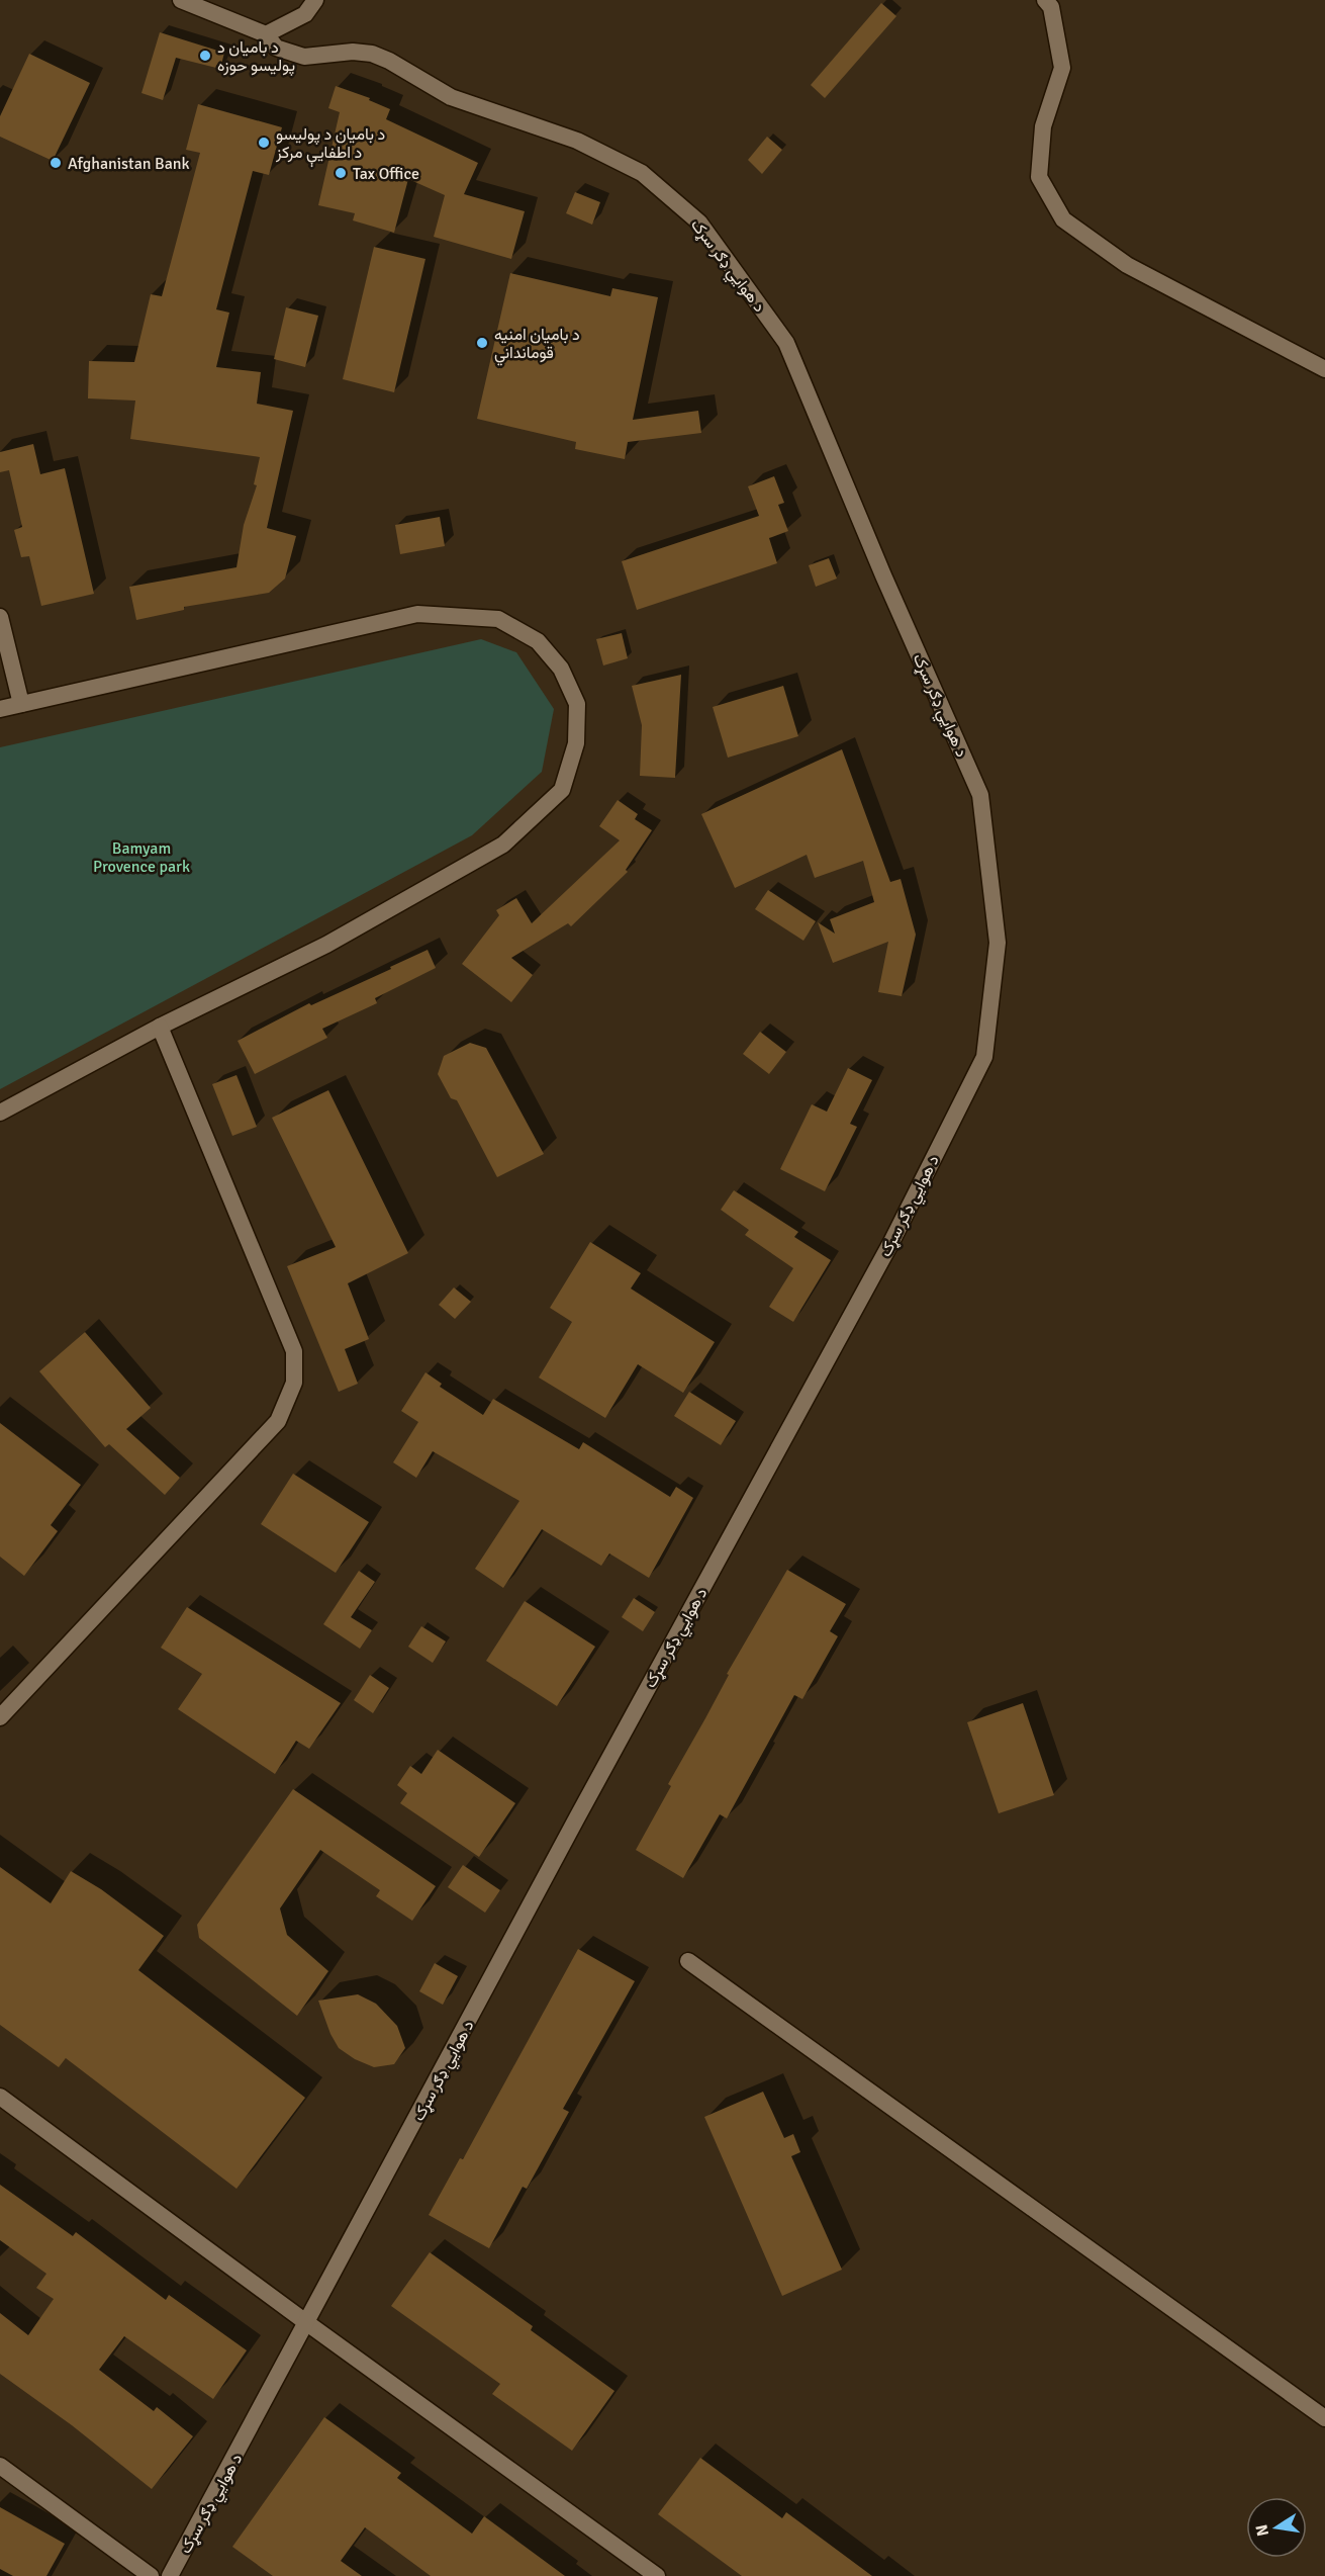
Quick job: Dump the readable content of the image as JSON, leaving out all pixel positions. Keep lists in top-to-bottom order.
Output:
{
  "streets": {
    "street": ["د هوايي ډګر سړک"]
  },
  "parks": ["Bamyam Provence park"],
  "places": [
    "د بامیان د پولیسو حوزه",
    "د بامیان د پولیسو د اطفايې مرکز",
    "Afghanistan Bank",
    "Tax Office",
    "د بامیان امنیه قومانداني"
  ],
  "north": "left"
}
